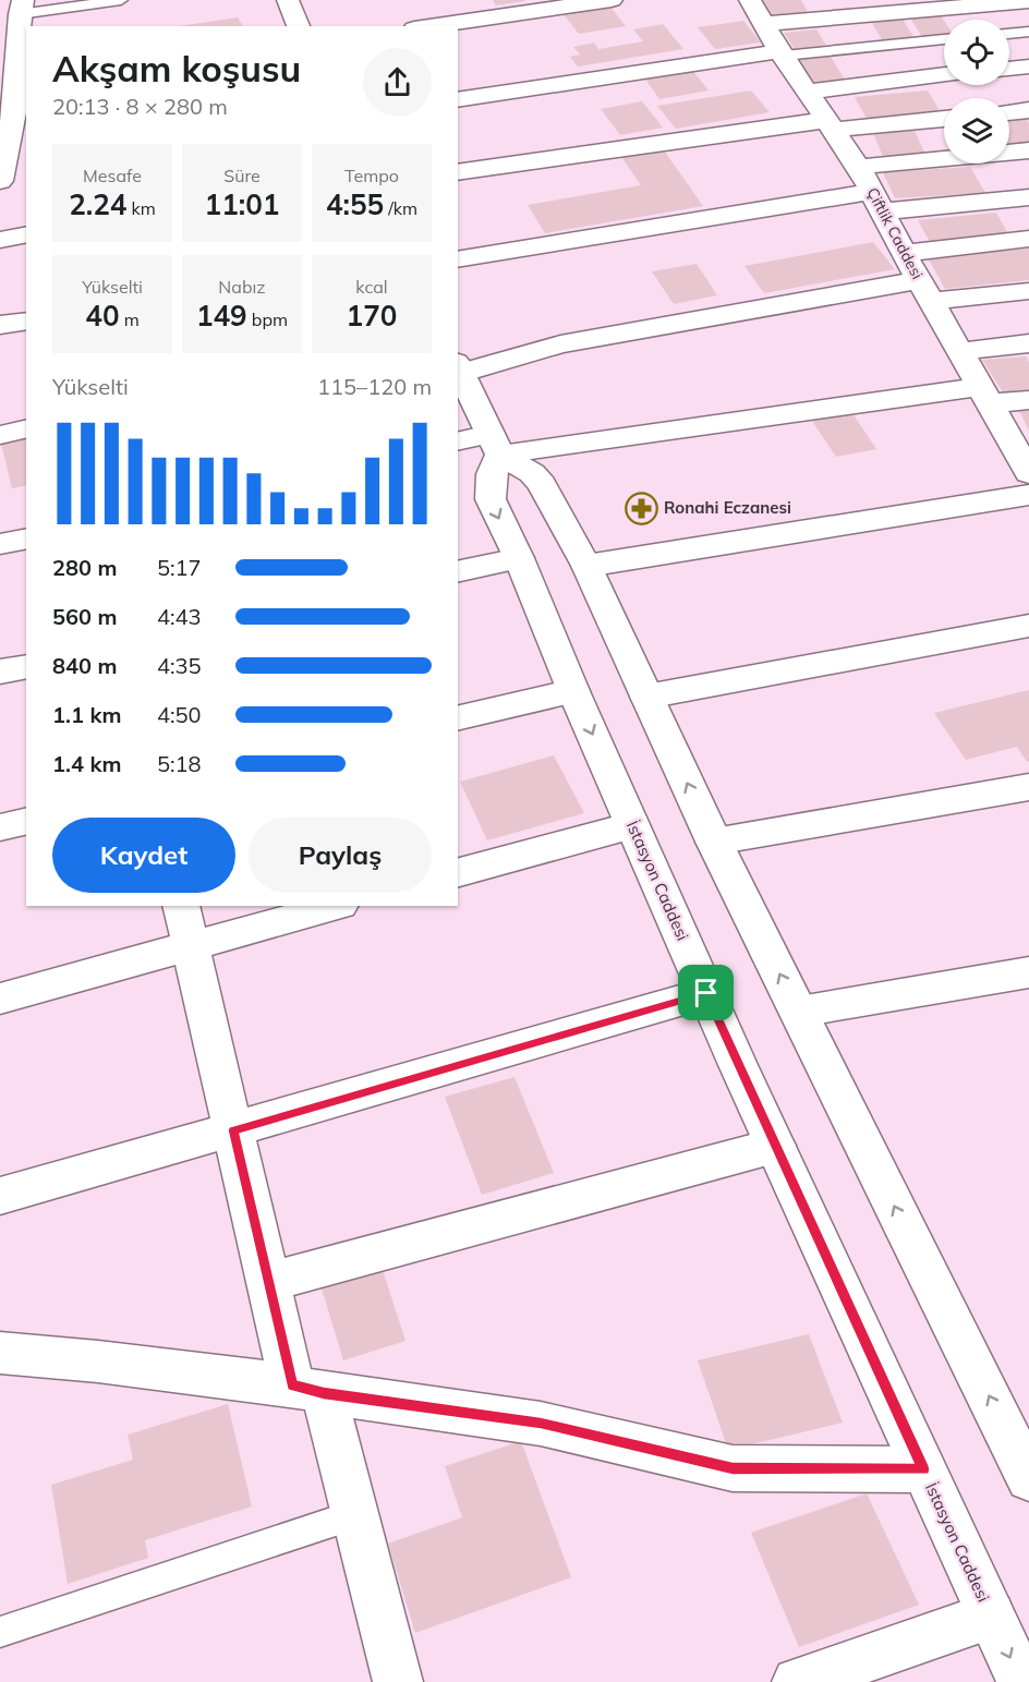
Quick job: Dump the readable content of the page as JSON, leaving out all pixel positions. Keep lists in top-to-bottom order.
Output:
{
  "streets": {
    "street": ["Çiftlik Caddesi", "İstasyon Caddesi"]
  },
  "places": {
    "pharmacy": ["Ronahi Eczanesi"]
  },
  "page": {
    "heading": ["Akşam koşusu", "20:13 · 8 × 280 m"],
    "stats": [
      ["Mesafe", "2.24 km"],
      ["Süre", "11:01"],
      ["Tempo", "4:55 /km"],
      ["Yükselti", "40 m"],
      ["Nabız", "149 bpm"],
      ["kcal", "170"]
    ],
    "chart": ["Yükselti", "115–120 m"],
    "list": [
      {
        "name": "280 m",
        "note": "5:17"
      },
      {
        "name": "560 m",
        "note": "4:43"
      },
      {
        "name": "840 m",
        "note": "4:35"
      },
      {
        "name": "1.1 km",
        "note": "4:50"
      },
      {
        "name": "1.4 km",
        "note": "5:18"
      }
    ],
    "buttons": ["Kaydet", "Paylaş"]
  }
}
